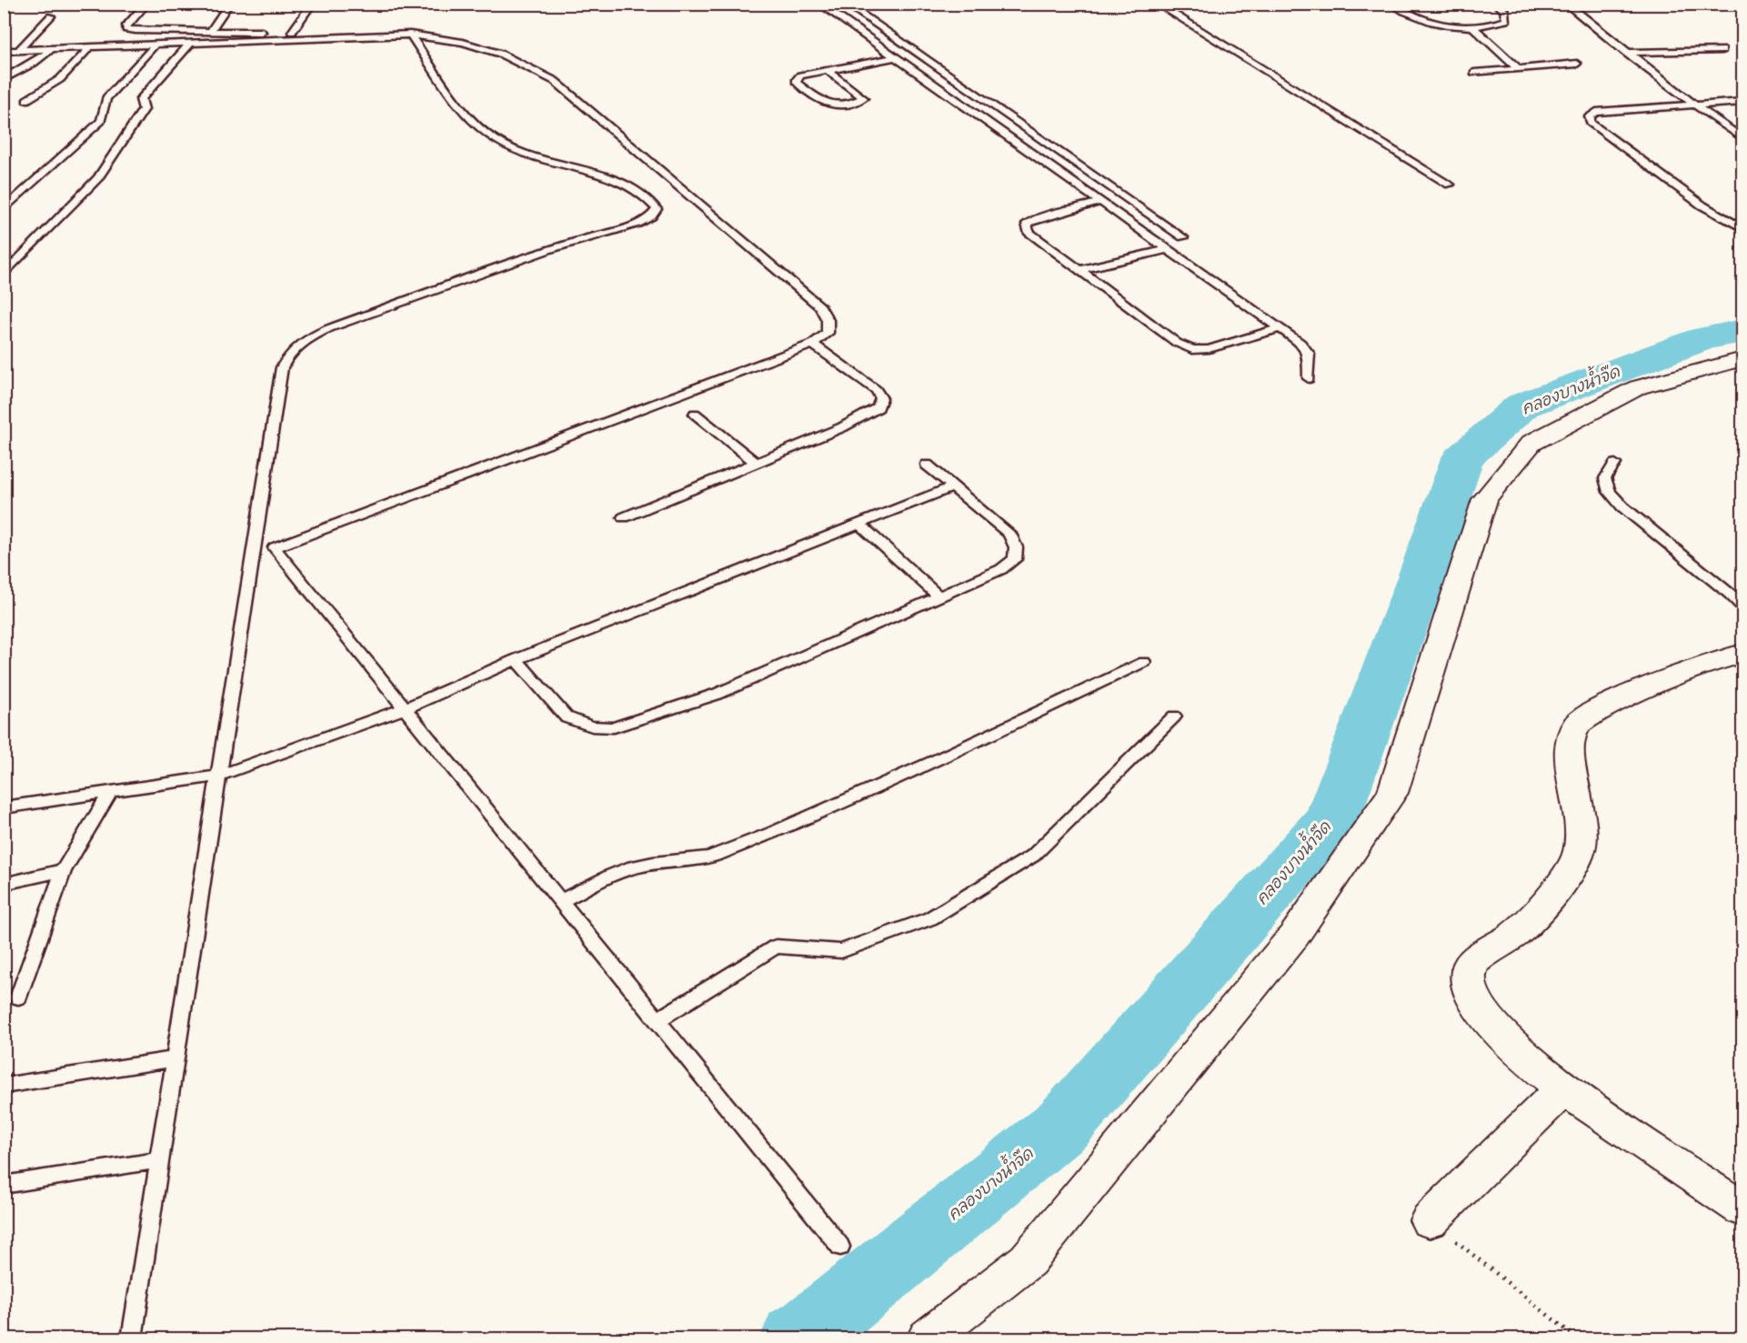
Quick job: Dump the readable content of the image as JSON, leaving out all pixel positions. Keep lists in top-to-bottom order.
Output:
{
  "water": ["คลองบางน้ำจืด"]
}
